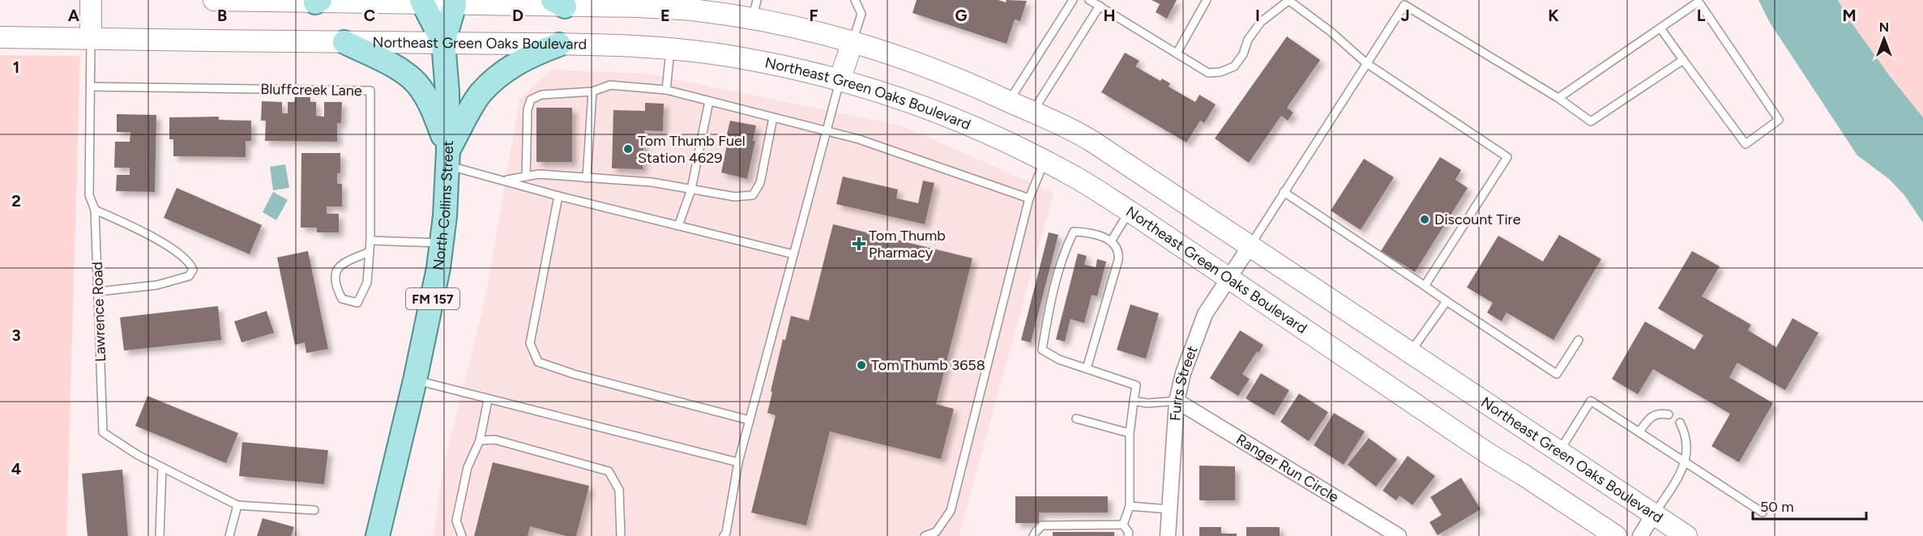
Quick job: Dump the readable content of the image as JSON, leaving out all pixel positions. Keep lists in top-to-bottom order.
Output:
{
  "streets": {
    "main road": ["Northeast Green Oaks Boulevard", "North Collins Street", "FM 157"],
    "street": ["Furrs Street", "Ranger Run Circle"],
    "lane": ["Bluffcreek Lane", "Lawrence Road"]
  },
  "crossings": [
    ["Northeast Green Oaks Boulevard", "North Collins Street"],
    ["Northeast Green Oaks Boulevard", "Lawrence Road"],
    ["Northeast Green Oaks Boulevard", "Furrs Street"],
    ["Bluffcreek Lane", "Lawrence Road"],
    ["Furrs Street", "Ranger Run Circle"]
  ],
  "places": {
    "other": ["Tom Thumb Fuel Station 4629", "Discount Tire", "Tom Thumb 3658"],
    "health": ["Tom Thumb Pharmacy"]
  },
  "scale_bar": "50 m",
  "north": "top",
  "grid": {
    "columns": [
      "A",
      "B",
      "C",
      "D",
      "E",
      "F",
      "G",
      "H",
      "I",
      "J",
      "K",
      "L",
      "M"
    ],
    "rows": [
      "1",
      "2",
      "3",
      "4"
    ]
  }
}
